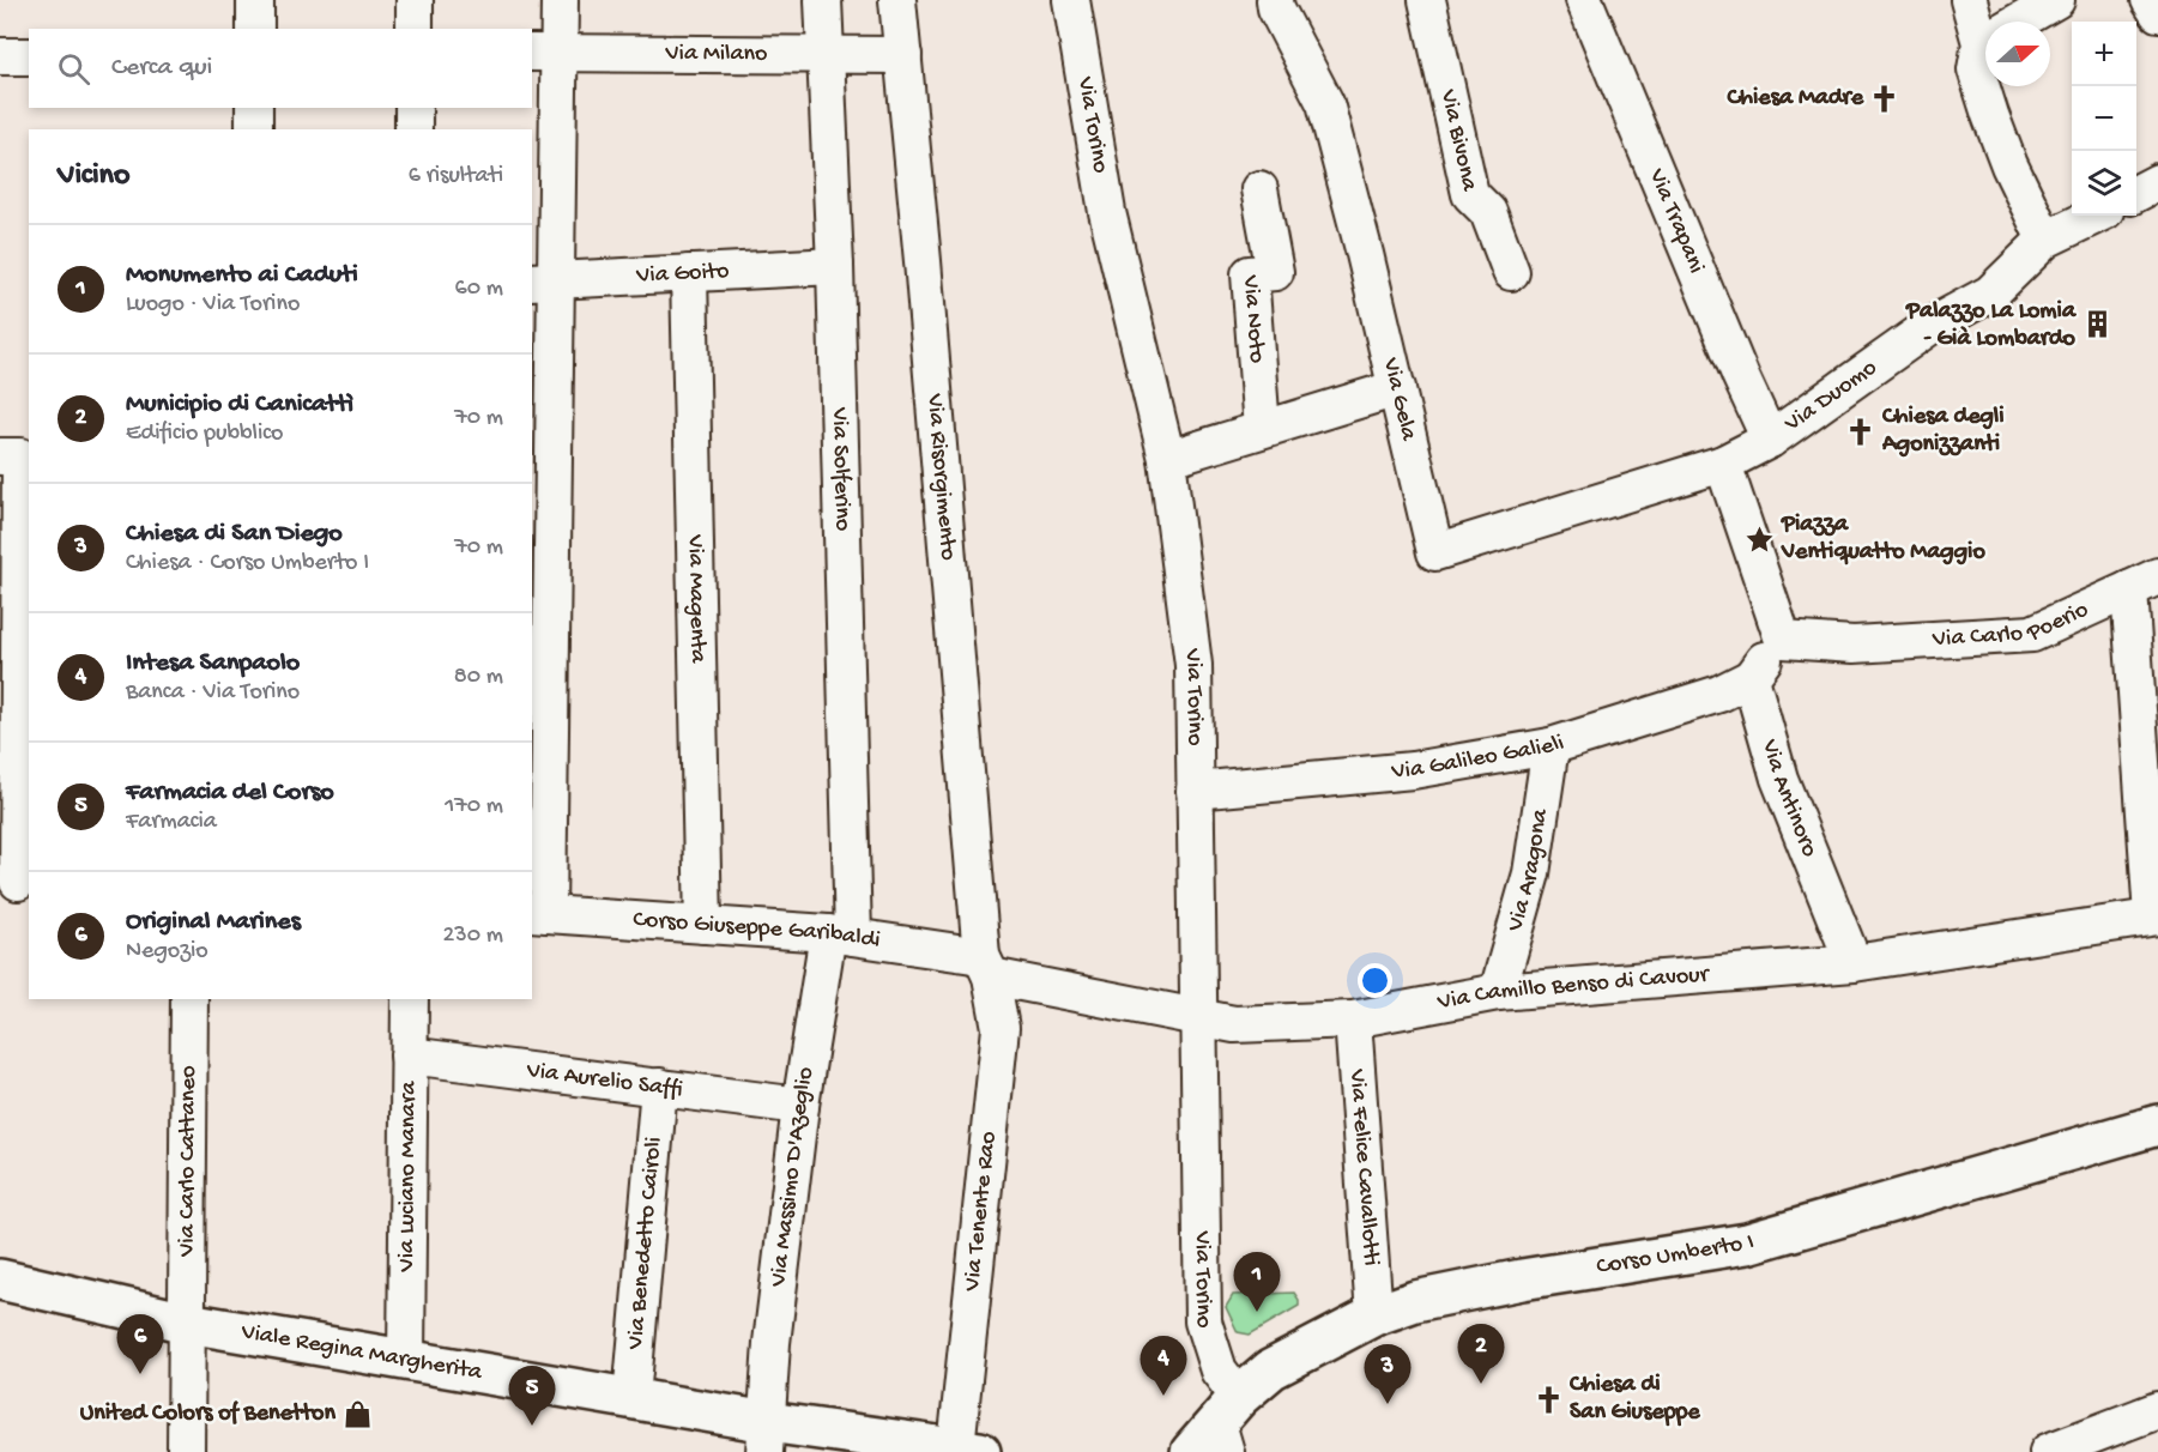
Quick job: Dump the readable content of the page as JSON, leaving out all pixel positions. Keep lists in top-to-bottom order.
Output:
{
  "streets": {
    "street": [
      "Via Milano",
      "Via Torino",
      "Via Bivona",
      "Via Trapani",
      "Via Goito",
      "Via Noto",
      "Via Duomo",
      "Via Gela",
      "Via Solferino",
      "Via Risorgimento",
      "Via Magenta",
      "Via Carlo Poerio",
      "Via Galileo Galieli",
      "Via Antinoro",
      "Via Aragona",
      "Corso Giuseppe Garibaldi",
      "Via Camillo Benso di Cavour",
      "Via Aurelio Saffi",
      "Via Carlo Cattaneo",
      "Via Felice Cavallotti",
      "Via Massimo D'Azeglio",
      "Via Luciano Manara",
      "Via Tenente Rao",
      "Via Benedetto Cairoli",
      "Corso Umberto I",
      "Viale Regina Margherita"
    ]
  },
  "crossings": [
    ["Via Milano", "Via Solferino"],
    ["Via Milano", "Via Risorgimento"],
    ["Via Torino", "Via Galileo Galieli"],
    ["Via Torino", "Via Camillo Benso di Cavour"],
    ["Via Torino", "Corso Umberto I"],
    ["Via Trapani", "Via Duomo"],
    ["Via Goito", "Via Solferino"],
    ["Via Goito", "Via Magenta"],
    ["Via Duomo", "Via Gela"],
    ["Via Solferino", "Corso Giuseppe Garibaldi"],
    ["Via Solferino", "Via Massimo D'Azeglio"],
    ["Via Risorgimento", "Corso Giuseppe Garibaldi"],
    ["Via Risorgimento", "Via Camillo Benso di Cavour"],
    ["Via Risorgimento", "Via Tenente Rao"],
    ["Via Magenta", "Corso Giuseppe Garibaldi"],
    ["Via Galileo Galieli", "Via Antinoro"],
    ["Via Galileo Galieli", "Via Aragona"],
    ["Via Antinoro", "Via Camillo Benso di Cavour"],
    ["Via Aragona", "Via Camillo Benso di Cavour"],
    ["Corso Giuseppe Garibaldi", "Via Camillo Benso di Cavour"],
    ["Corso Giuseppe Garibaldi", "Via Massimo D'Azeglio"],
    ["Corso Giuseppe Garibaldi", "Via Tenente Rao"],
    ["Via Camillo Benso di Cavour", "Via Felice Cavallotti"],
    ["Via Camillo Benso di Cavour", "Via Tenente Rao"],
    ["Via Aurelio Saffi", "Via Massimo D'Azeglio"],
    ["Via Aurelio Saffi", "Via Luciano Manara"],
    ["Via Aurelio Saffi", "Via Benedetto Cairoli"],
    ["Via Carlo Cattaneo", "Viale Regina Margherita"],
    ["Via Felice Cavallotti", "Corso Umberto I"],
    ["Via Massimo D'Azeglio", "Viale Regina Margherita"],
    ["Via Luciano Manara", "Viale Regina Margherita"],
    ["Via Tenente Rao", "Viale Regina Margherita"],
    ["Via Benedetto Cairoli", "Viale Regina Margherita"]
  ],
  "places": {
    "church": ["Chiesa Madre", "Chiesa degli Agonizzanti", "Chiesa di San Giuseppe"],
    "building": ["Palazzo La Lomia - Già Lombardo"],
    "place": ["Piazza Ventiquatto Maggio"],
    "shop": ["United Colors of Benetton"]
  },
  "north": "right",
  "page": {
    "map_buttons": ["+", "−"],
    "search": "Cerca qui",
    "heading": ["Vicino", "6 risultati"],
    "list": [
      {
        "mark": "1",
        "name": "Monumento ai Caduti",
        "note": "Luogo · Via Torino",
        "value": "60 m"
      },
      {
        "mark": "2",
        "name": "Municipio di Canicattì",
        "note": "Edificio pubblico",
        "value": "70 m"
      },
      {
        "mark": "3",
        "name": "Chiesa di San Diego",
        "note": "Chiesa · Corso Umberto I",
        "value": "70 m"
      },
      {
        "mark": "4",
        "name": "Intesa Sanpaolo",
        "note": "Banca · Via Torino",
        "value": "80 m"
      },
      {
        "mark": "5",
        "name": "Farmacia del Corso",
        "note": "Farmacia",
        "value": "170 m"
      },
      {
        "mark": "6",
        "name": "Original Marines",
        "note": "Negozio",
        "value": "230 m"
      }
    ],
    "pins": [
      "1",
      "6",
      "2",
      "4",
      "3",
      "5"
    ]
  }
}
